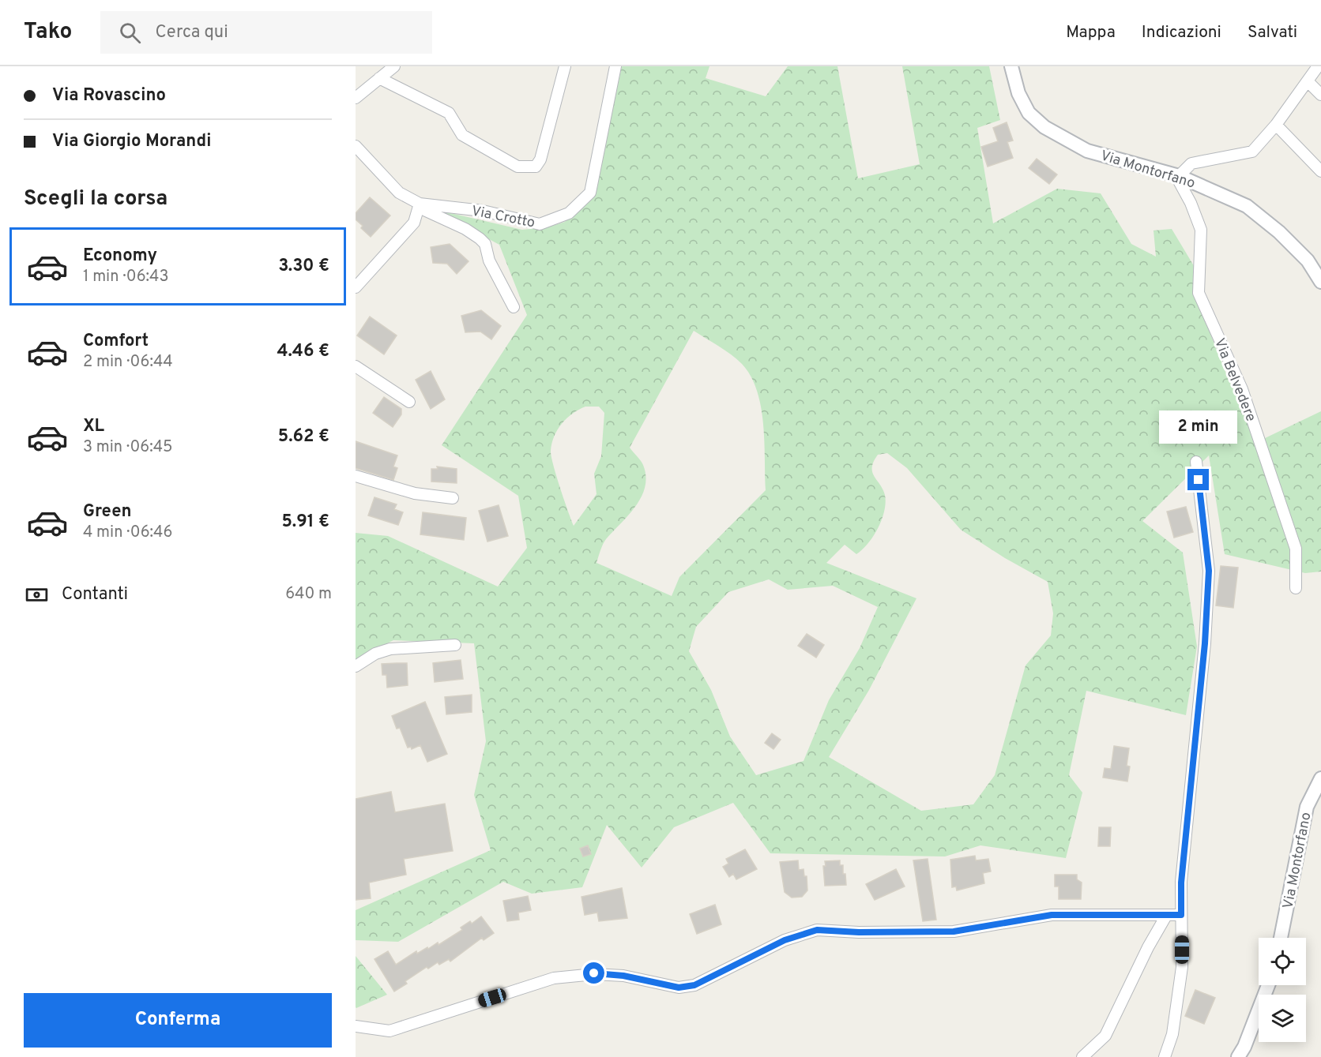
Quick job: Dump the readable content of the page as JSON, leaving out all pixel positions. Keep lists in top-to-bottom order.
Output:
{
  "streets": {
    "street": ["Via Montorfano", "Via Crotto", "Via Belvedere"]
  },
  "crossings": [
    ["Via Montorfano", "Via Belvedere"]
  ],
  "page": {
    "header": "Tako",
    "search": "Cerca qui",
    "nav": ["Mappa", "Indicazioni", "Salvati"],
    "banner": ["Via Rovascino", "Via Giorgio Morandi"],
    "heading": "Scegli la corsa",
    "list": [
      {
        "name": "Economy",
        "note": "1 min · 06:43",
        "value": "3.30 €"
      },
      {
        "name": "Comfort",
        "note": "2 min · 06:44",
        "value": "4.46 €"
      },
      {
        "name": "XL",
        "note": "3 min · 06:45",
        "value": "5.62 €"
      },
      {
        "name": "Green",
        "note": "4 min · 06:46",
        "value": "5.91 €"
      }
    ],
    "bubble": "2 min",
    "pay": ["Contanti", "640 m"],
    "buttons": "Conferma"
  }
}
